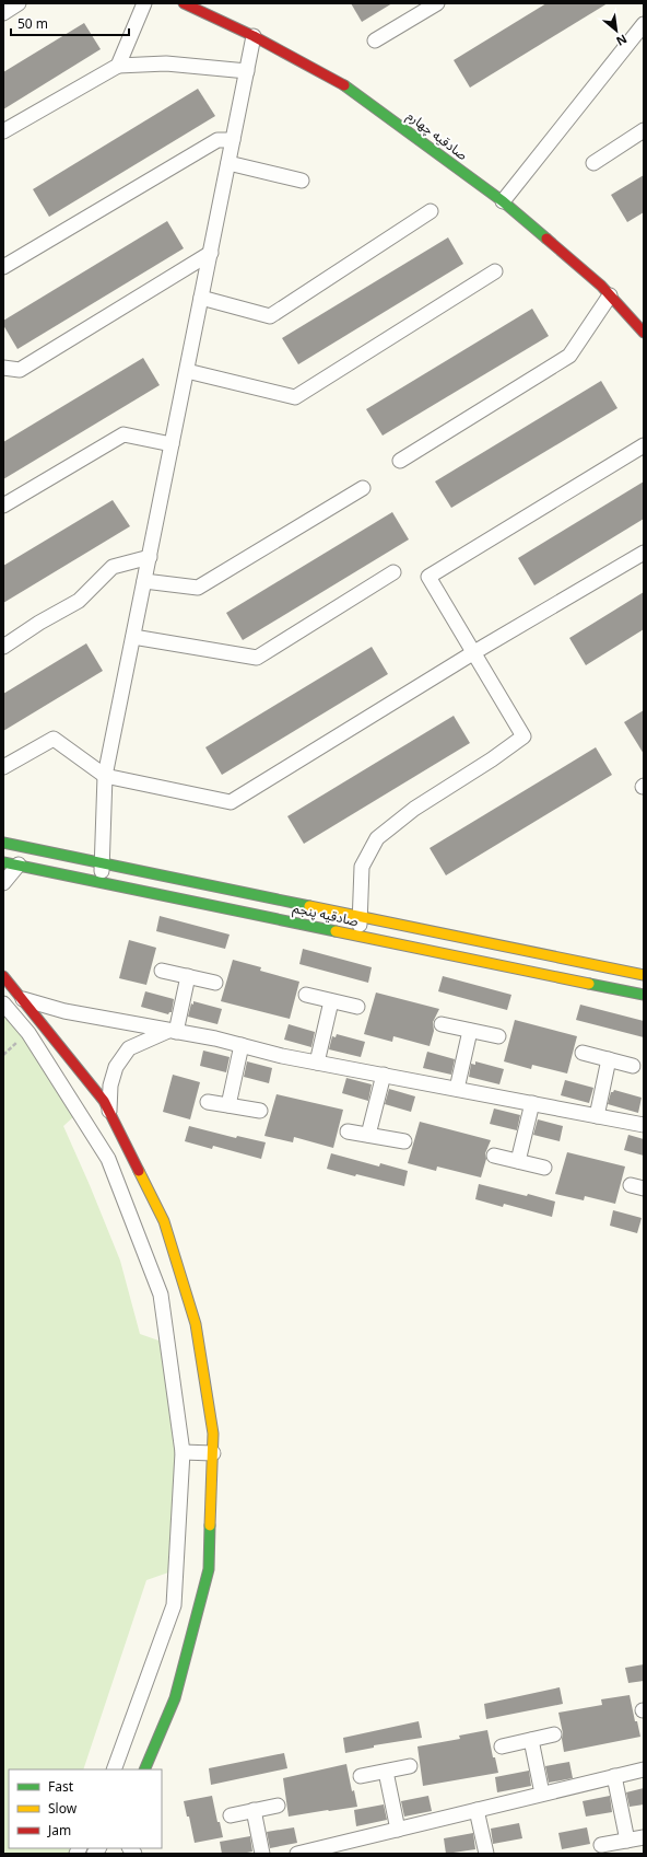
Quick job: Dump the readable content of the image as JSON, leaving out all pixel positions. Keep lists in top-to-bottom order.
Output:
{
  "streets": {
    "street": ["صادقیه چهارم", "صادقیه پنجم"]
  },
  "legend": ["Fast", "Slow", "Jam"],
  "scale_bar": "50 m",
  "north": "bottom right"
}
